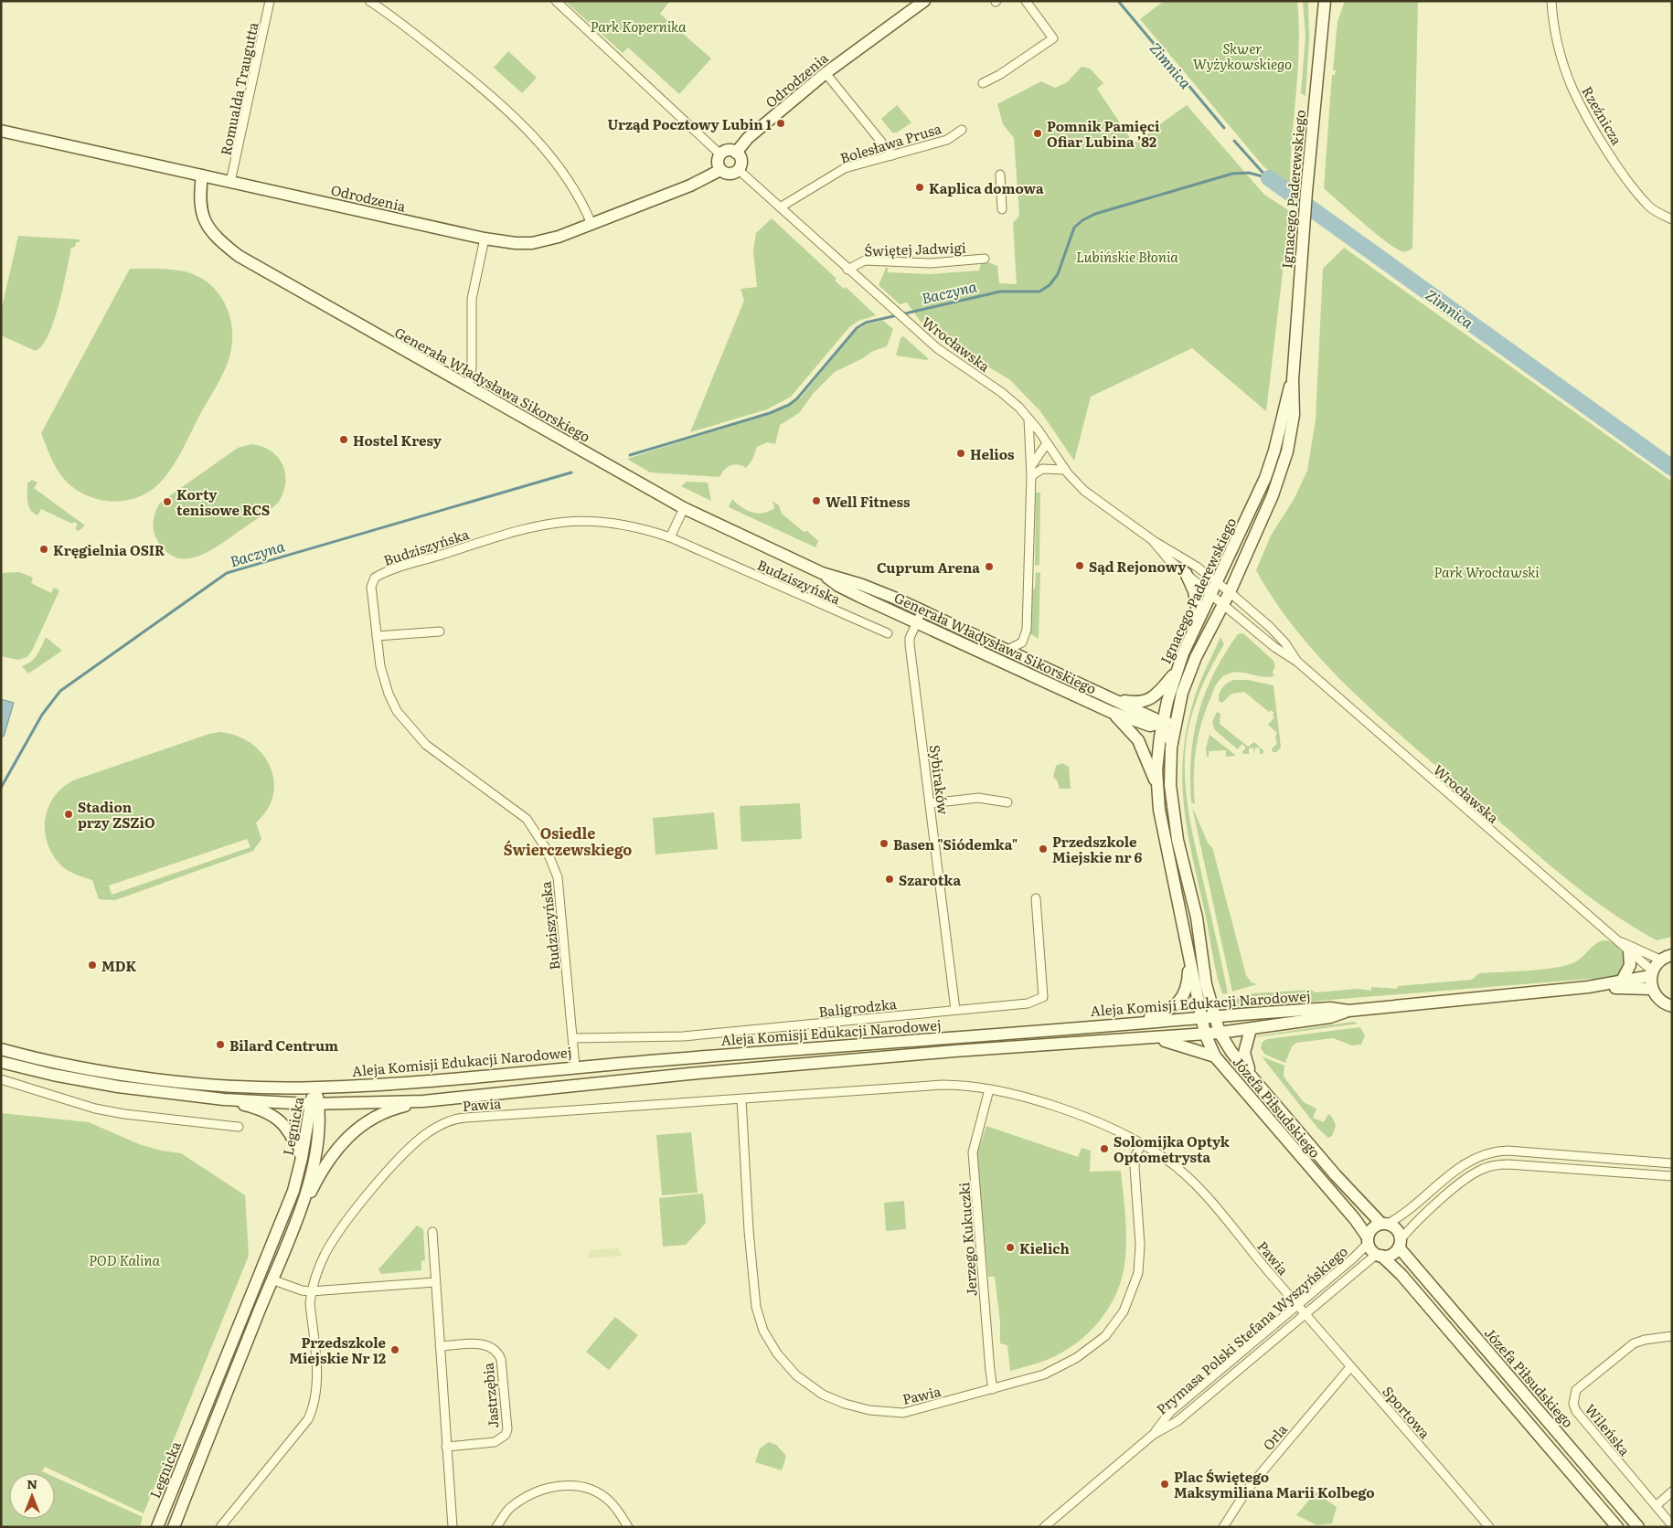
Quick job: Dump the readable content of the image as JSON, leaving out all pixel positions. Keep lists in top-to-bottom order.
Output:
{
  "streets": {
    "street": [
      "Odrodzenia",
      "Romualda Traugutta",
      "Rzeźnicza",
      "Bolesława Prusa",
      "Ignacego Paderewskiego",
      "Świętej Jadwigi",
      "Wrocławska",
      "Generała Władysława Sikorskiego",
      "Budziszyńska",
      "Sybiraków",
      "Aleja Komisji Edukacji Narodowej",
      "Baligrodzka",
      "Pawia",
      "Józefa Piłsudskiego",
      "Legnicka",
      "Jerzego Kukuczki",
      "Prymasa Polski Stefana Wyszyńskiego",
      "Jastrzębia",
      "Sportowa",
      "Wileńska",
      "Orla"
    ]
  },
  "crossings": [
    ["Odrodzenia", "Romualda Traugutta"],
    ["Odrodzenia", "Wrocławska"],
    ["Odrodzenia", "Generała Władysława Sikorskiego"],
    ["Bolesława Prusa", "Wrocławska"],
    ["Ignacego Paderewskiego", "Wrocławska"],
    ["Ignacego Paderewskiego", "Generała Władysława Sikorskiego"],
    ["Ignacego Paderewskiego", "Aleja Komisji Edukacji Narodowej"],
    ["Ignacego Paderewskiego", "Józefa Piłsudskiego"],
    ["Świętej Jadwigi", "Wrocławska"],
    ["Wrocławska", "Aleja Komisji Edukacji Narodowej"],
    ["Generała Władysława Sikorskiego", "Sybiraków"],
    ["Budziszyńska", "Aleja Komisji Edukacji Narodowej"],
    ["Budziszyńska", "Baligrodzka"],
    ["Sybiraków", "Baligrodzka"],
    ["Aleja Komisji Edukacji Narodowej", "Józefa Piłsudskiego"],
    ["Aleja Komisji Edukacji Narodowej", "Legnicka"],
    ["Pawia", "Jerzego Kukuczki"],
    ["Pawia", "Prymasa Polski Stefana Wyszyńskiego"],
    ["Pawia", "Sportowa"],
    ["Józefa Piłsudskiego", "Prymasa Polski Stefana Wyszyńskiego"],
    ["Prymasa Polski Stefana Wyszyńskiego", "Sportowa"],
    ["Sportowa", "Orla"]
  ],
  "districts": ["Osiedle Świerczewskiego"],
  "water": ["Zimnica", "Baczyna"],
  "parks": [
    "Park Kopernika",
    "Skwer Wyżykowskiego",
    "Lubińskie Błonia",
    "Park Wrocławski",
    "POD Kalina"
  ],
  "places": [
    "Urząd Pocztowy Lubin 1",
    "Pomnik Pamięci Ofiar Lubina ’82",
    "Kaplica domowa",
    "Hostel Kresy",
    "Helios",
    "Well Fitness",
    "Korty tenisowe RCS",
    "Kręgielnia OSIR",
    "Sąd Rejonowy",
    "Cuprum Arena",
    "Stadion przy ZSZiO",
    "Basen \"Siódemka\"",
    "Przedszkole Miejskie nr 6",
    "Szarotka",
    "MDK",
    "Bilard Centrum",
    "Solomijka Optyk Optometrysta",
    "Kielich",
    "Przedszkole Miejskie Nr 12",
    "Plac Świętego Maksymiliana Marii Kolbego"
  ],
  "north": "top"
}
